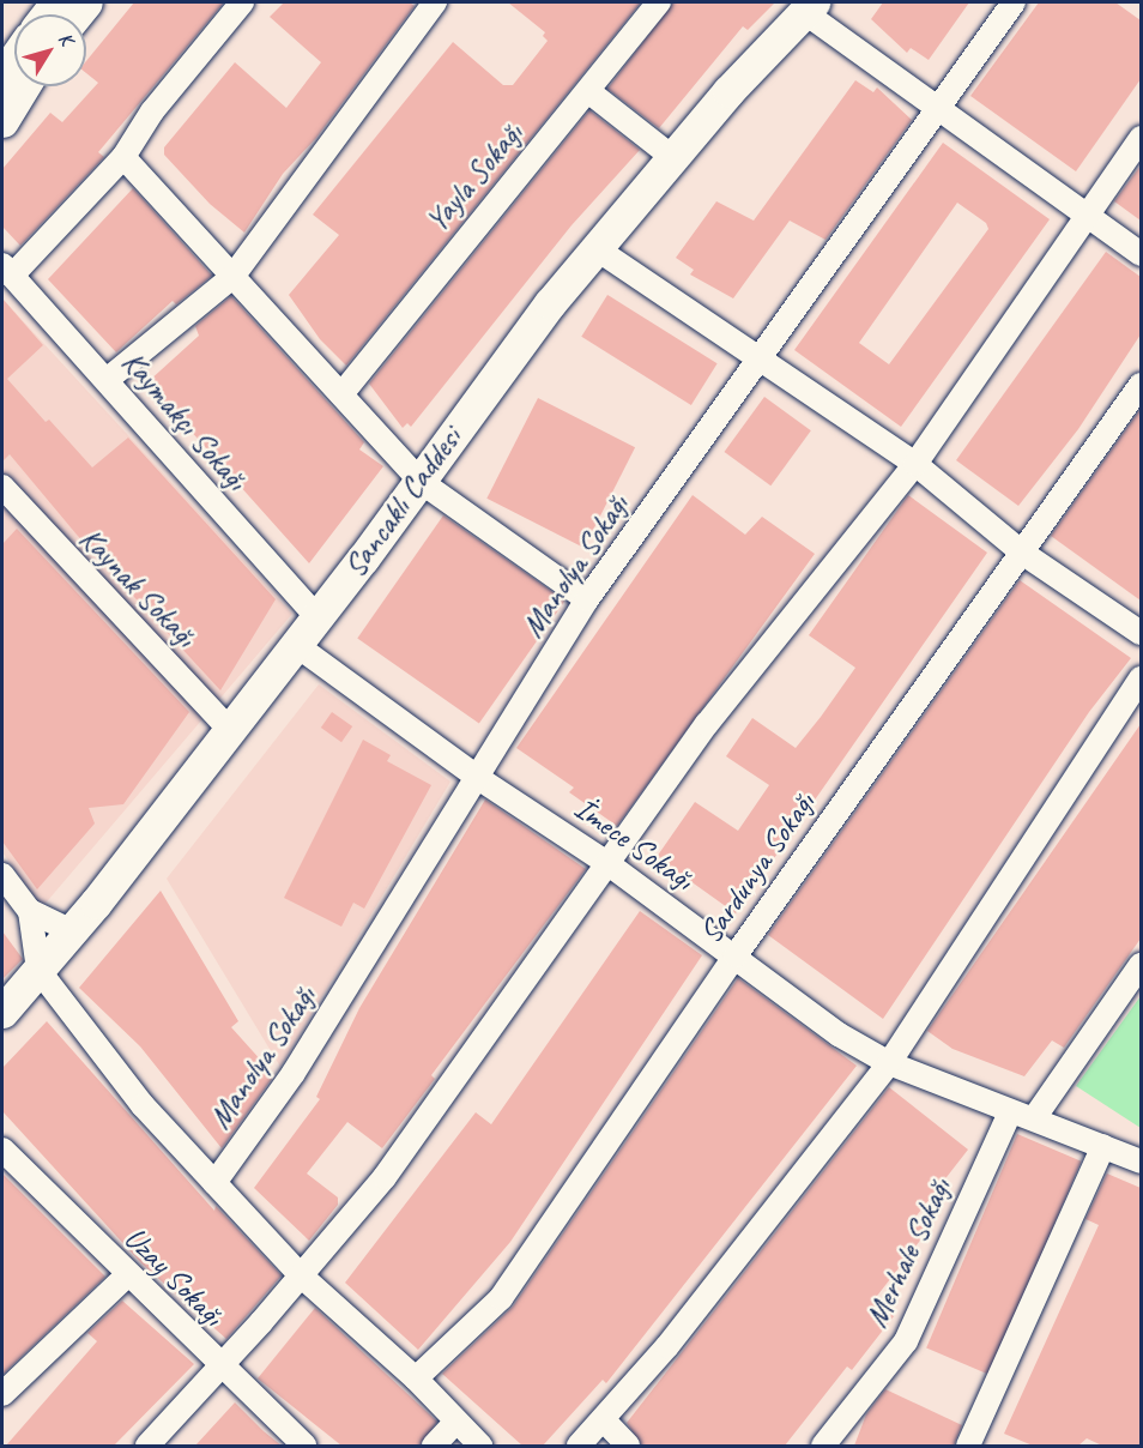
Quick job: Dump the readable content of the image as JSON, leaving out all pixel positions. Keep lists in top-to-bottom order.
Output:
{
  "streets": {
    "street": [
      "Yayla Sokağı",
      "Kaymakçı Sokağı",
      "Sancaklı Caddesi",
      "Manolya Sokağı",
      "Kaynak Sokağı",
      "İmece Sokağı",
      "Sardunya Sokağı",
      "Merhale Sokağı",
      "Uzay Sokağı"
    ]
  },
  "crossings": [
    ["Kaymakçı Sokağı", "Sancaklı Caddesi"],
    ["Sancaklı Caddesi", "Kaynak Sokağı"],
    ["Sancaklı Caddesi", "İmece Sokağı"],
    ["Manolya Sokağı", "İmece Sokağı"],
    ["İmece Sokağı", "Sardunya Sokağı"],
    ["İmece Sokağı", "Merhale Sokağı"]
  ],
  "north": "top right"
}
